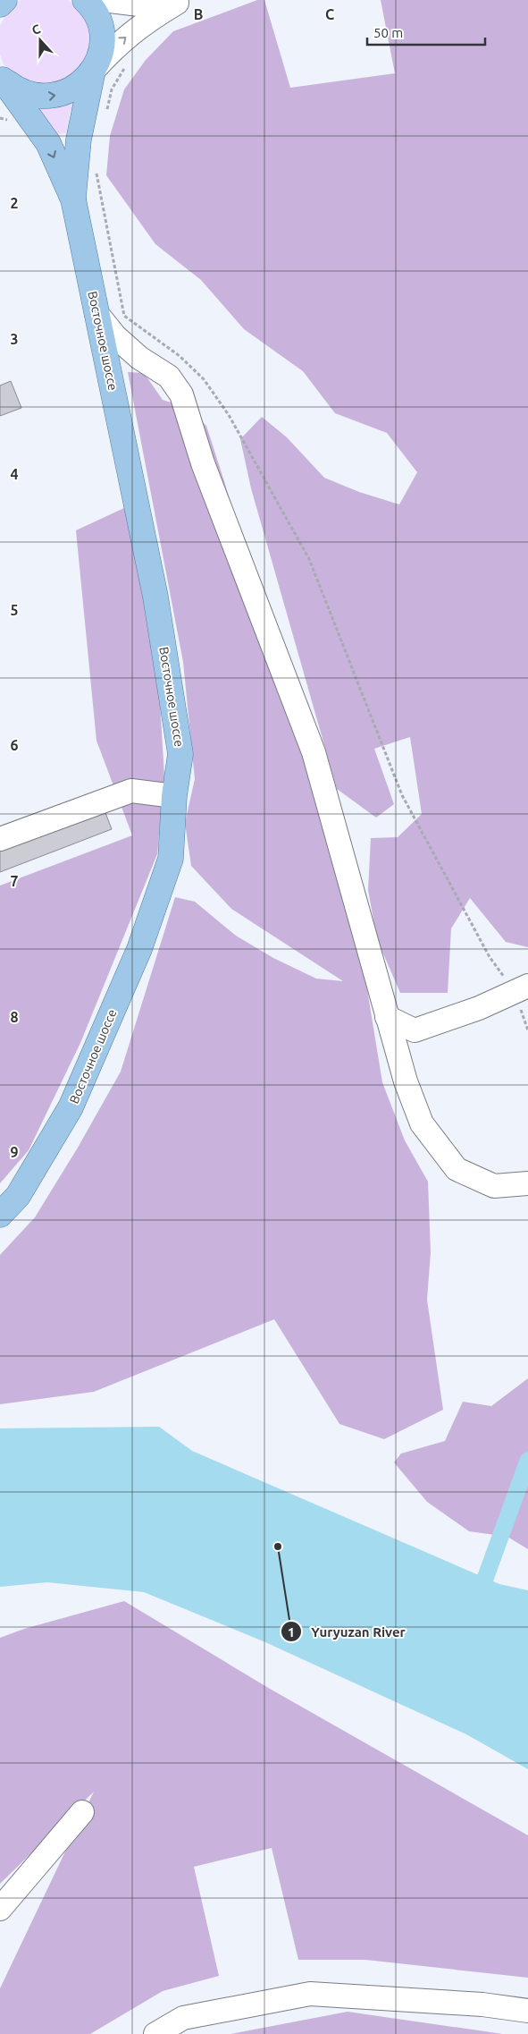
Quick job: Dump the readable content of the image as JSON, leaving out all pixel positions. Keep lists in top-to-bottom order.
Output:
{
  "streets": {
    "main road": ["Восточное шоссе"]
  },
  "places": ["Yuryuzan River"],
  "scale_bar": "50 m",
  "north": "top",
  "grid": {
    "columns": ["B", "C"],
    "rows": [
      "2",
      "3",
      "4",
      "5",
      "6",
      "7",
      "8",
      "9"
    ]
  }
}
